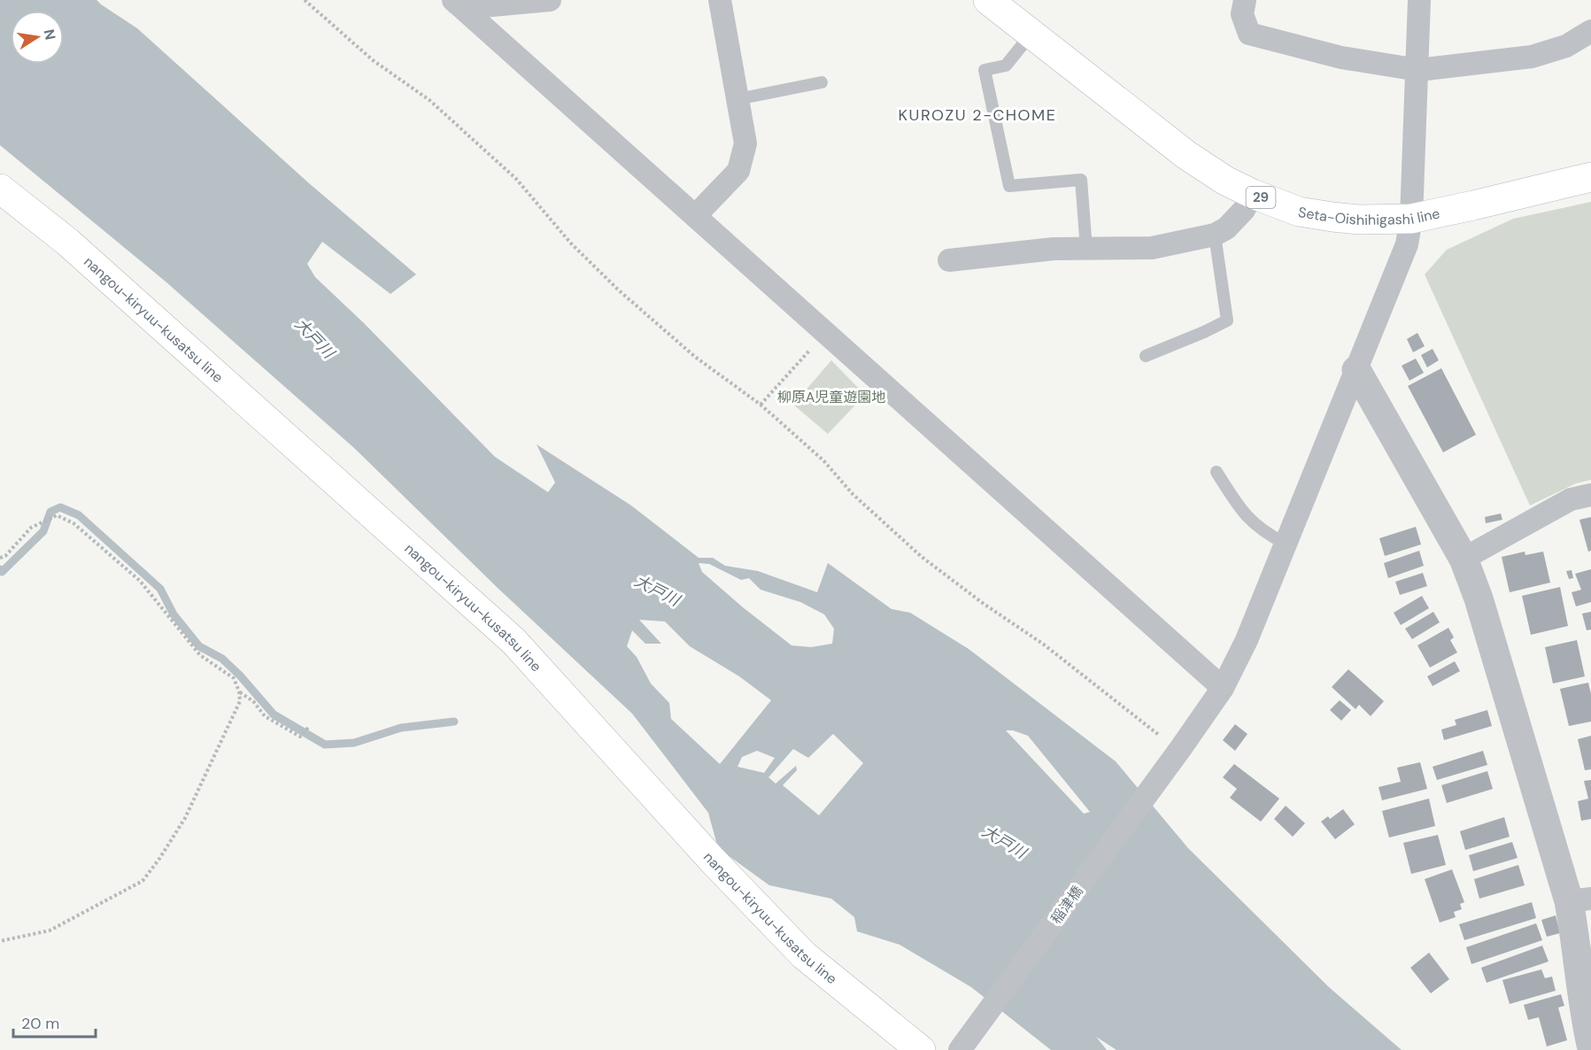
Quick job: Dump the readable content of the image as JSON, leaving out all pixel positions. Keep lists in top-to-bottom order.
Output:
{
  "streets": {
    "main road": ["29", "Seta-Oishihigashi line", "nangou-kiryuu-kusatsu line"],
    "street": ["稲津橋"]
  },
  "crossings": [
    ["Seta-Oishihigashi line", "稲津橋"]
  ],
  "districts": ["KUROZU 2-CHOME"],
  "water": ["大戸川"],
  "parks": ["柳原A児童遊園地"],
  "scale_bar": "20 m",
  "north": "right"
}
